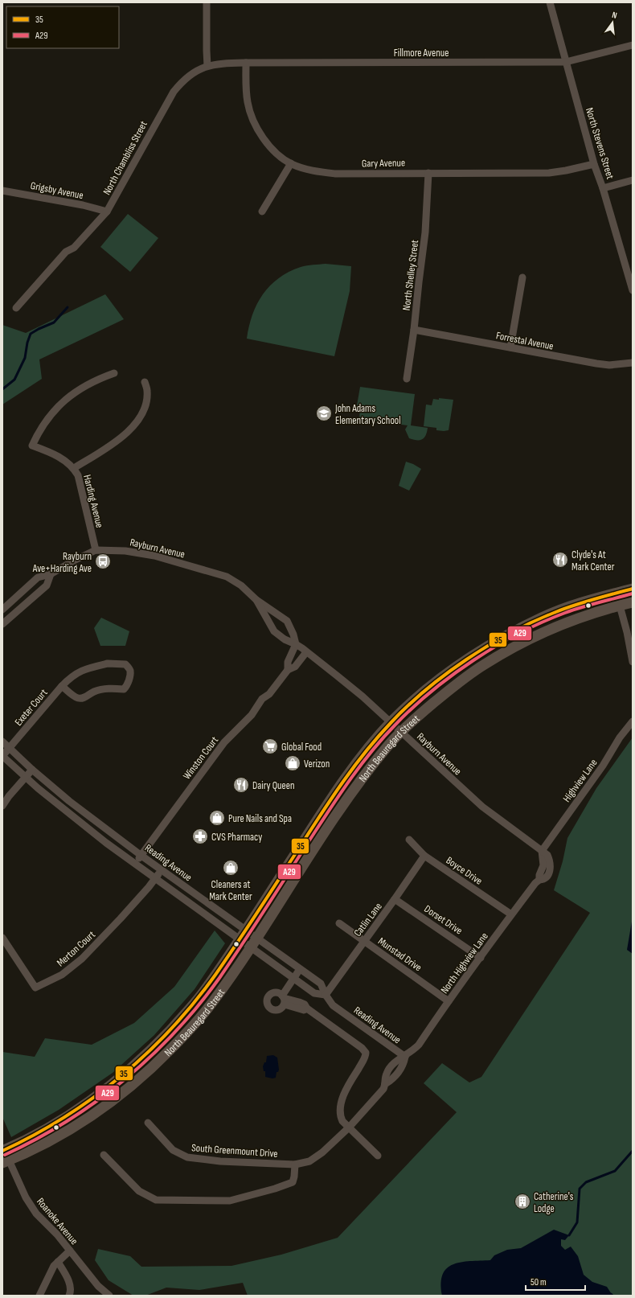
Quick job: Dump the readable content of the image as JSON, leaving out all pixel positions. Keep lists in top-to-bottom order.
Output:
{
  "streets": {
    "main road": ["North Beauregard Street"],
    "street": [
      "Fillmore Avenue",
      "North Stevens Street",
      "North Chambliss Street",
      "Gary Avenue",
      "Grigsby Avenue",
      "North Shelley Street",
      "Forrestal Avenue",
      "Harding Avenue",
      "Rayburn Avenue",
      "Exeter Court",
      "Winston Court",
      "Highview Lane",
      "Reading Avenue",
      "Boyce Drive",
      "Catlin Lane",
      "Dorset Drive",
      "Merton Court",
      "Munstad Drive",
      "North Highview Lane",
      "South Greenmount Drive",
      "Roanoke Avenue"
    ]
  },
  "crossings": [
    ["Fillmore Avenue", "North Stevens Street"],
    ["Fillmore Avenue", "North Chambliss Street"],
    ["Fillmore Avenue", "Gary Avenue"],
    ["North Stevens Street", "Gary Avenue"],
    ["North Chambliss Street", "Grigsby Avenue"],
    ["Gary Avenue", "North Shelley Street"],
    ["North Shelley Street", "Forrestal Avenue"],
    ["Harding Avenue", "Rayburn Avenue"],
    ["Rayburn Avenue", "North Beauregard Street"],
    ["Rayburn Avenue", "Winston Court"],
    ["Rayburn Avenue", "Highview Lane"],
    ["Rayburn Avenue", "North Highview Lane"],
    ["Exeter Court", "Reading Avenue"],
    ["North Beauregard Street", "Reading Avenue"],
    ["North Beauregard Street", "Roanoke Avenue"],
    ["Winston Court", "Reading Avenue"],
    ["Highview Lane", "North Highview Lane"],
    ["Reading Avenue", "Catlin Lane"],
    ["Reading Avenue", "Merton Court"],
    ["Reading Avenue", "North Highview Lane"],
    ["Boyce Drive", "Catlin Lane"],
    ["Boyce Drive", "North Highview Lane"],
    ["Catlin Lane", "Dorset Drive"],
    ["Catlin Lane", "Munstad Drive"],
    ["Dorset Drive", "North Highview Lane"],
    ["Munstad Drive", "North Highview Lane"],
    ["North Highview Lane", "South Greenmount Drive"]
  ],
  "places": {
    "school or university": ["John Adams Elementary School"],
    "restaurant": ["Clyde's At Mark Center", "Dairy Queen"],
    "bus stop": ["Rayburn Ave+Harding Ave"],
    "supermarket": ["Global Food"],
    "shop": ["Verizon", "Pure Nails and Spa", "Cleaners at Mark Center"],
    "pharmacy": ["CVS Pharmacy"],
    "building": ["Catherine's Lodge"]
  },
  "lines": ["transit line 35", "transit line A29"],
  "legend": ["35", "A29"],
  "scale_bar": "50 m",
  "north": "top"
}
